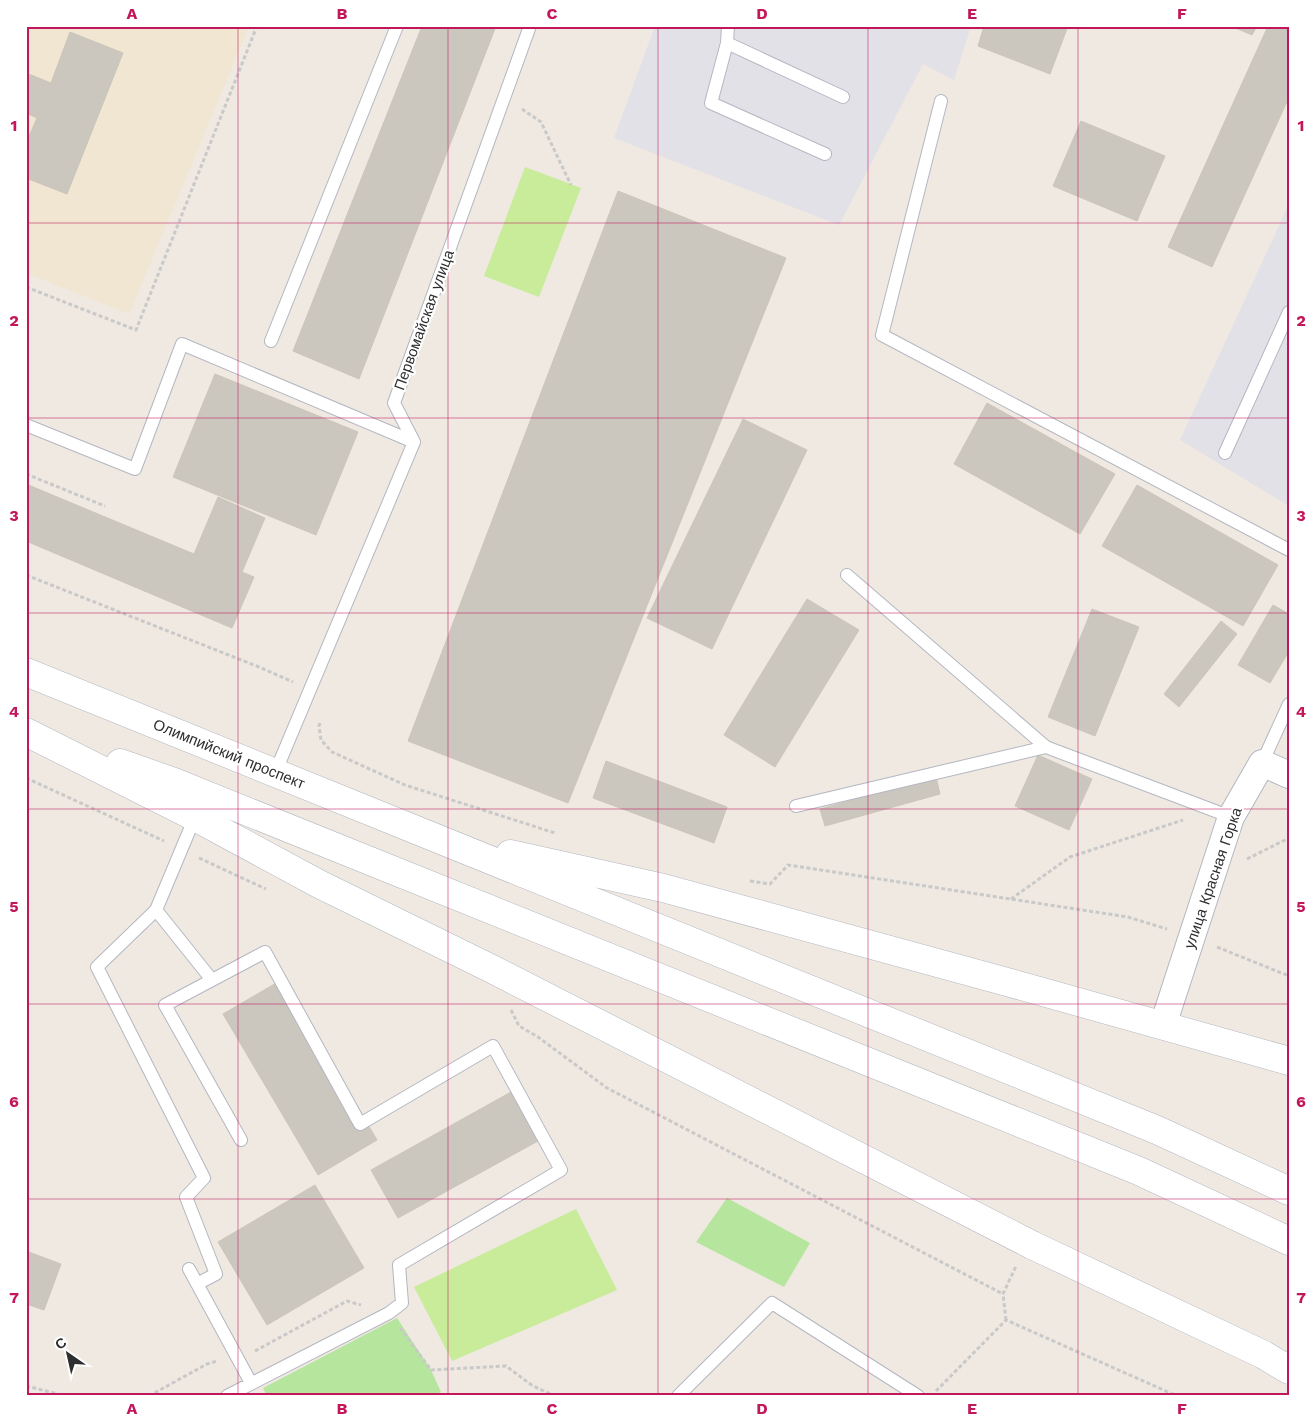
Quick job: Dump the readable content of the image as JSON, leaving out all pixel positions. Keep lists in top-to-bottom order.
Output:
{
  "streets": {
    "main road": ["Олимпийский проспект"],
    "street": ["улица Красная Горка"],
    "lane": ["Первомайская улица"]
  },
  "north": "top left",
  "grid": {
    "columns": [
      "A",
      "B",
      "C",
      "D",
      "E",
      "F"
    ],
    "rows": [
      "1",
      "2",
      "3",
      "4",
      "5",
      "6",
      "7"
    ]
  }
}
